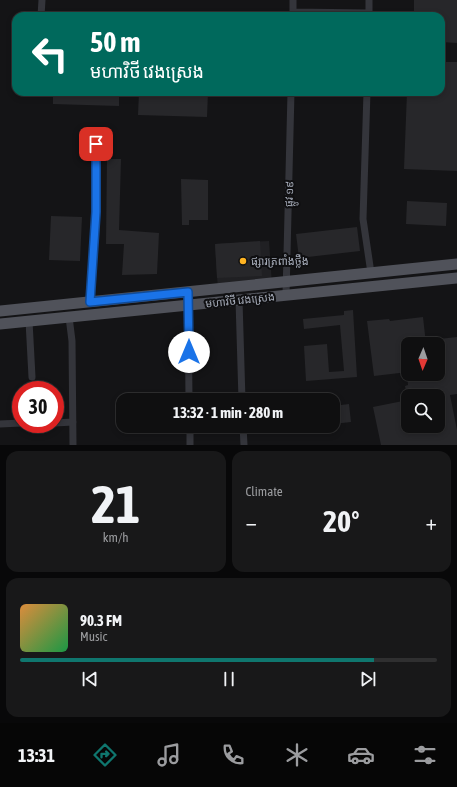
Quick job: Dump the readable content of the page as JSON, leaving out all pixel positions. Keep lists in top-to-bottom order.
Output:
{
  "streets": {
    "main road": ["មហាវិថី វេងស្រេង"],
    "street": ["ផ្លូវ ១៩"]
  },
  "crossings": [
    ["ផ្លូវ ១៩", "មហាវិថី វេងស្រេង"]
  ],
  "places": ["ផ្សារត្រពាំងថ្លឹង"],
  "north": "bottom",
  "page": {
    "turn": ["50 m", "មហាវិថី វេងស្រេង"],
    "limit": "30",
    "trip": "13:32 · 1 min · 280 m",
    "tile": [
      ["21", "km/h"],
      "Climate"
    ],
    "heat": ["−", "20°", "+"],
    "song": ["90.3 FM", "Music"],
    "tabs": "13:31"
  }
}
